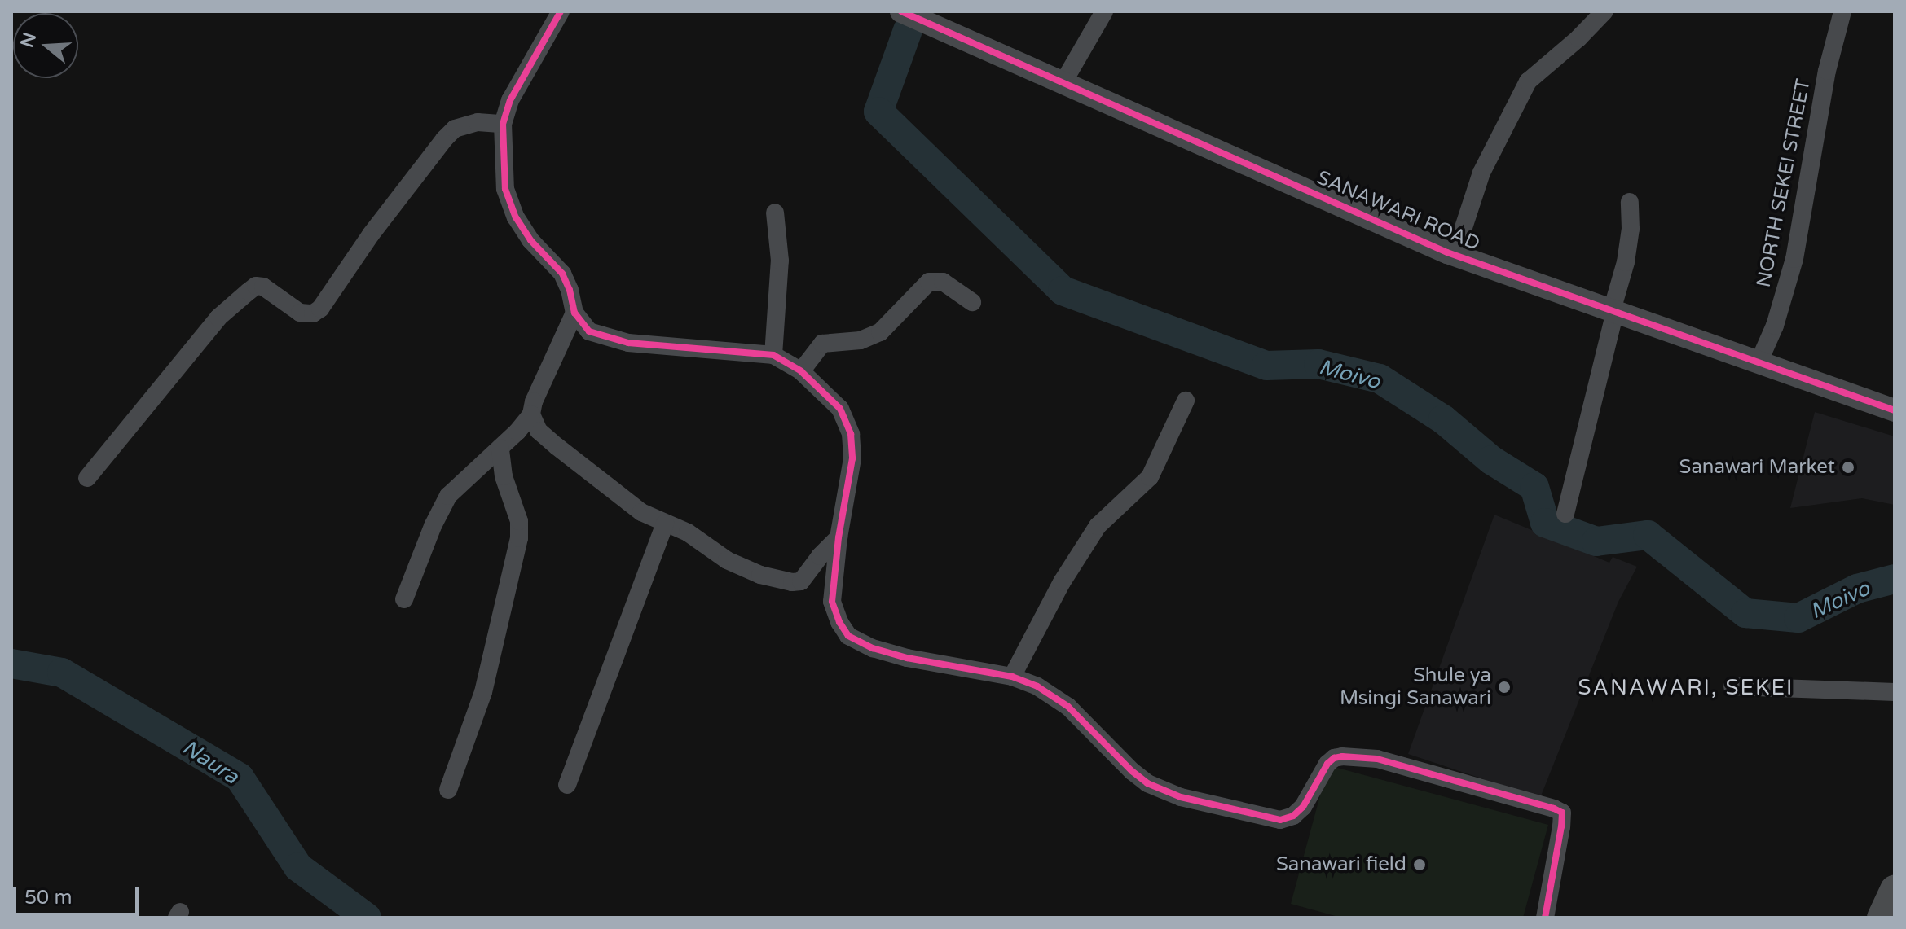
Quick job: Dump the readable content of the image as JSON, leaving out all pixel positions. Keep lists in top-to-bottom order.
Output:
{
  "streets": {
    "street": ["NORTH SEKEI STREET", "SANAWARI ROAD"]
  },
  "crossings": [
    ["NORTH SEKEI STREET", "SANAWARI ROAD"]
  ],
  "districts": ["SANAWARI, SEKEI"],
  "water": ["Moivo", "Naura"],
  "places": ["Sanawari Market", "Shule ya Msingi Sanawari", "Sanawari field"],
  "scale_bar": "50 m",
  "north": "left"
}
